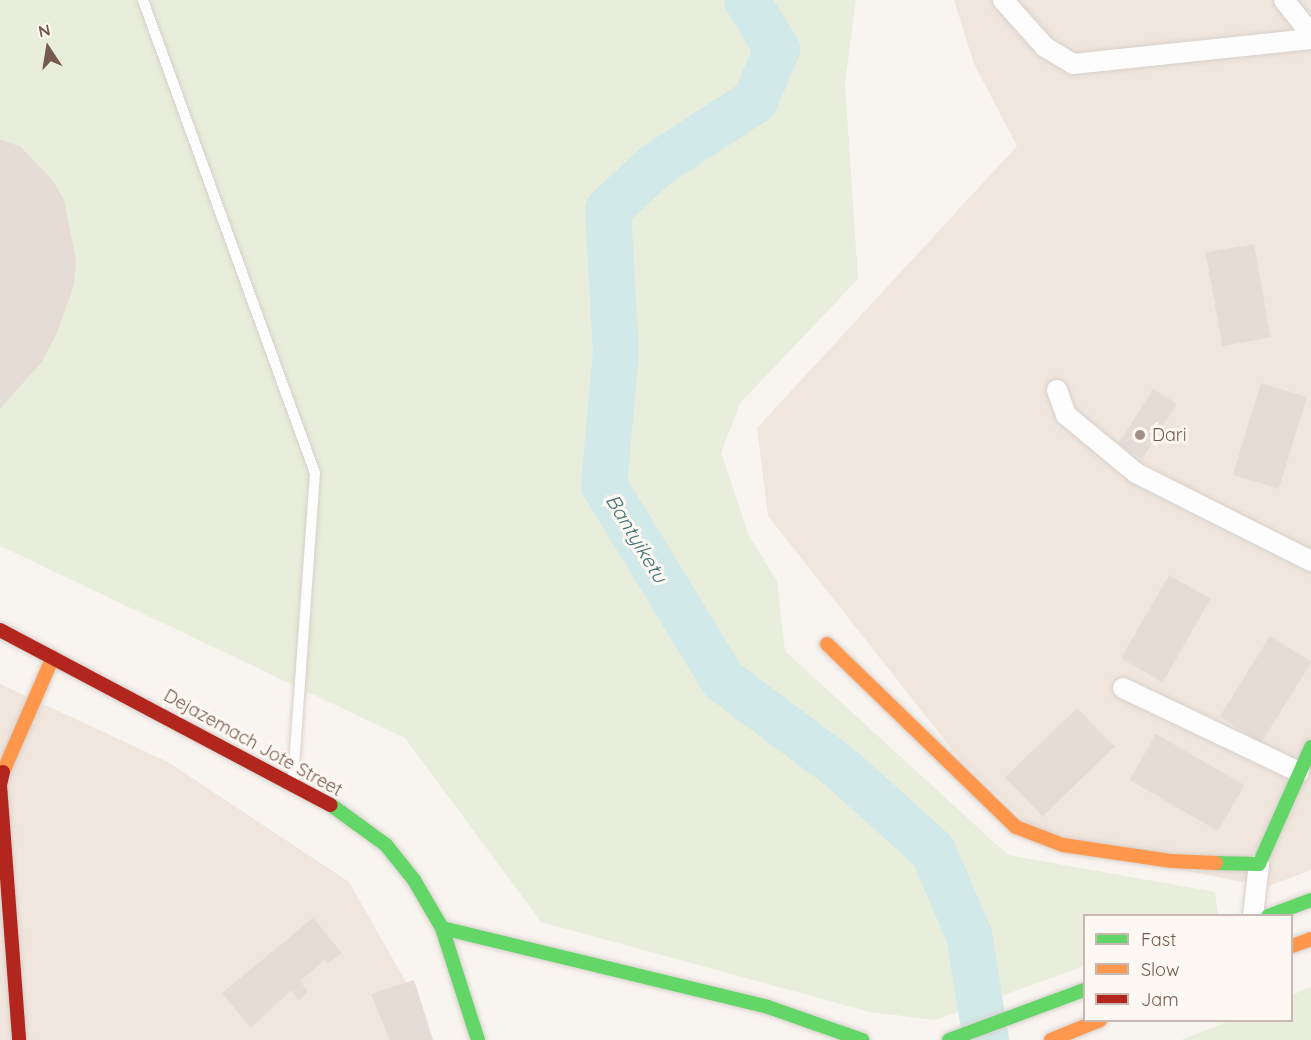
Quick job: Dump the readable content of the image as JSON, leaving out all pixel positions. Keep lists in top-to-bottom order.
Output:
{
  "streets": {
    "main road": ["Dejazemach Jote Street"]
  },
  "water": ["Bantyiketu"],
  "places": ["Dari"],
  "legend": ["Fast", "Slow", "Jam"],
  "north": "top"
}
